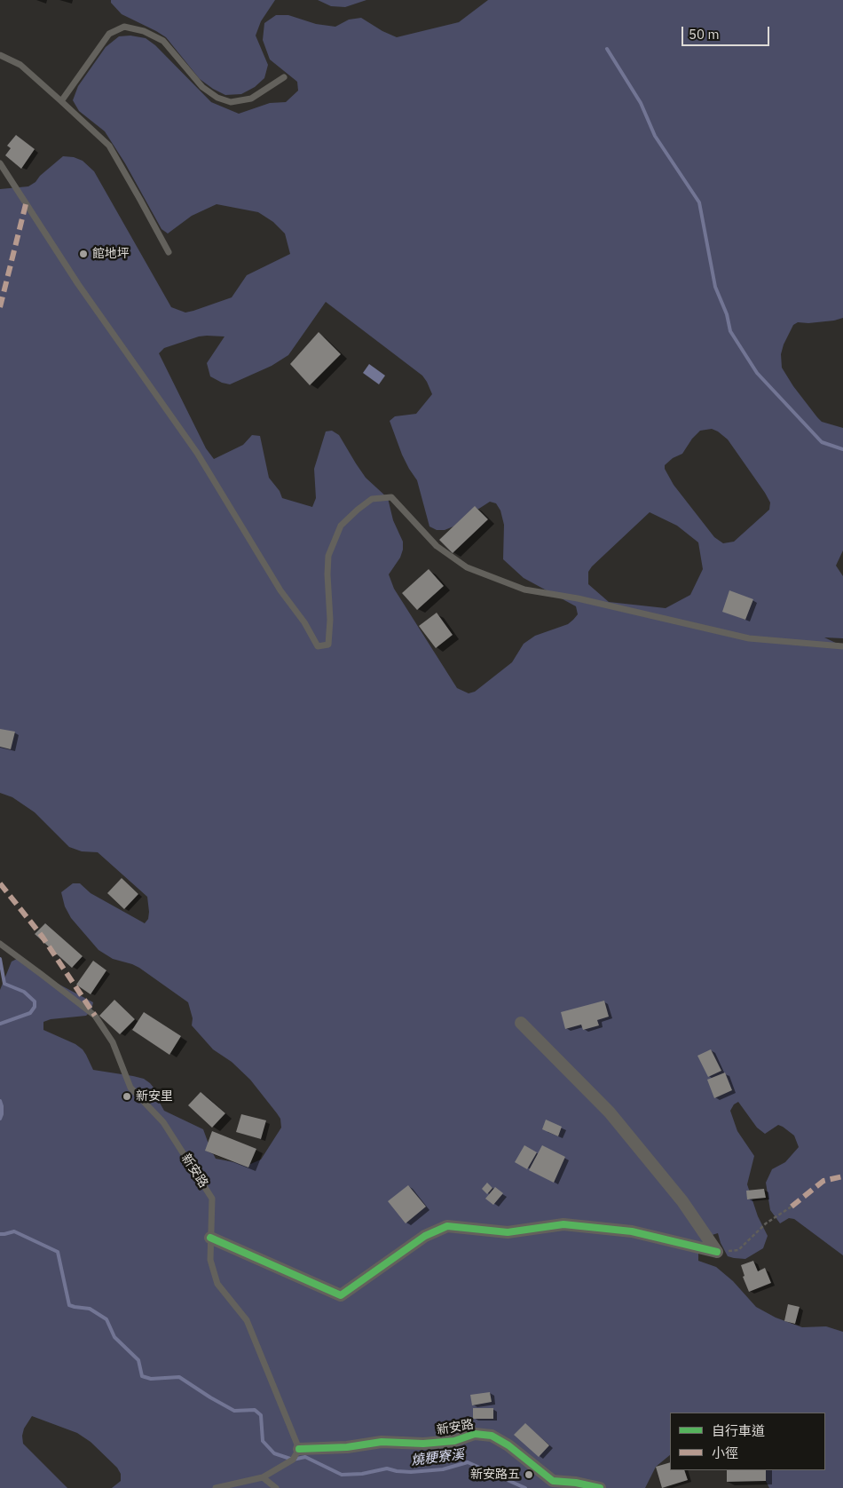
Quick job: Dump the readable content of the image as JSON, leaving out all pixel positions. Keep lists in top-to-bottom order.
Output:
{
  "streets": {
    "street": ["新安路"]
  },
  "water": ["燒粳寮溪"],
  "places": ["館地坪", "新安里", "新安路五"],
  "legend": ["自行車道", "小徑"],
  "scale_bar": "50 m"
}
